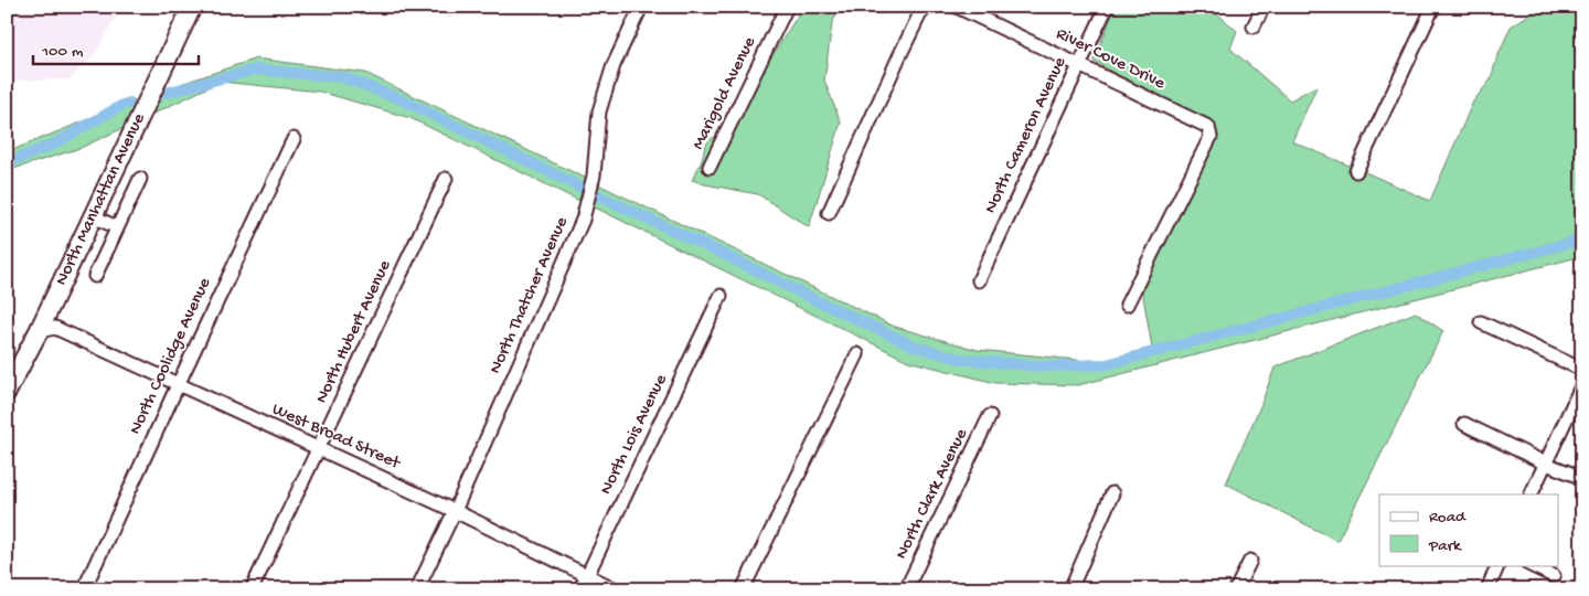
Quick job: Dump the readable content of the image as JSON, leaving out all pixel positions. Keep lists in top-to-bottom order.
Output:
{
  "streets": {
    "street": [
      "River Cove Drive",
      "Marigold Avenue",
      "North Cameron Avenue",
      "North Manhattan Avenue",
      "North Thatcher Avenue",
      "North Hubert Avenue",
      "North Coolidge Avenue",
      "North Lois Avenue",
      "West Broad Street",
      "North Clark Avenue"
    ]
  },
  "crossings": [
    ["River Cove Drive", "North Cameron Avenue"],
    ["North Manhattan Avenue", "West Broad Street"],
    ["North Thatcher Avenue", "West Broad Street"],
    ["North Hubert Avenue", "West Broad Street"],
    ["North Coolidge Avenue", "West Broad Street"],
    ["North Lois Avenue", "West Broad Street"]
  ],
  "legend": ["Road", "Park"],
  "scale_bar": "100 m"
}
